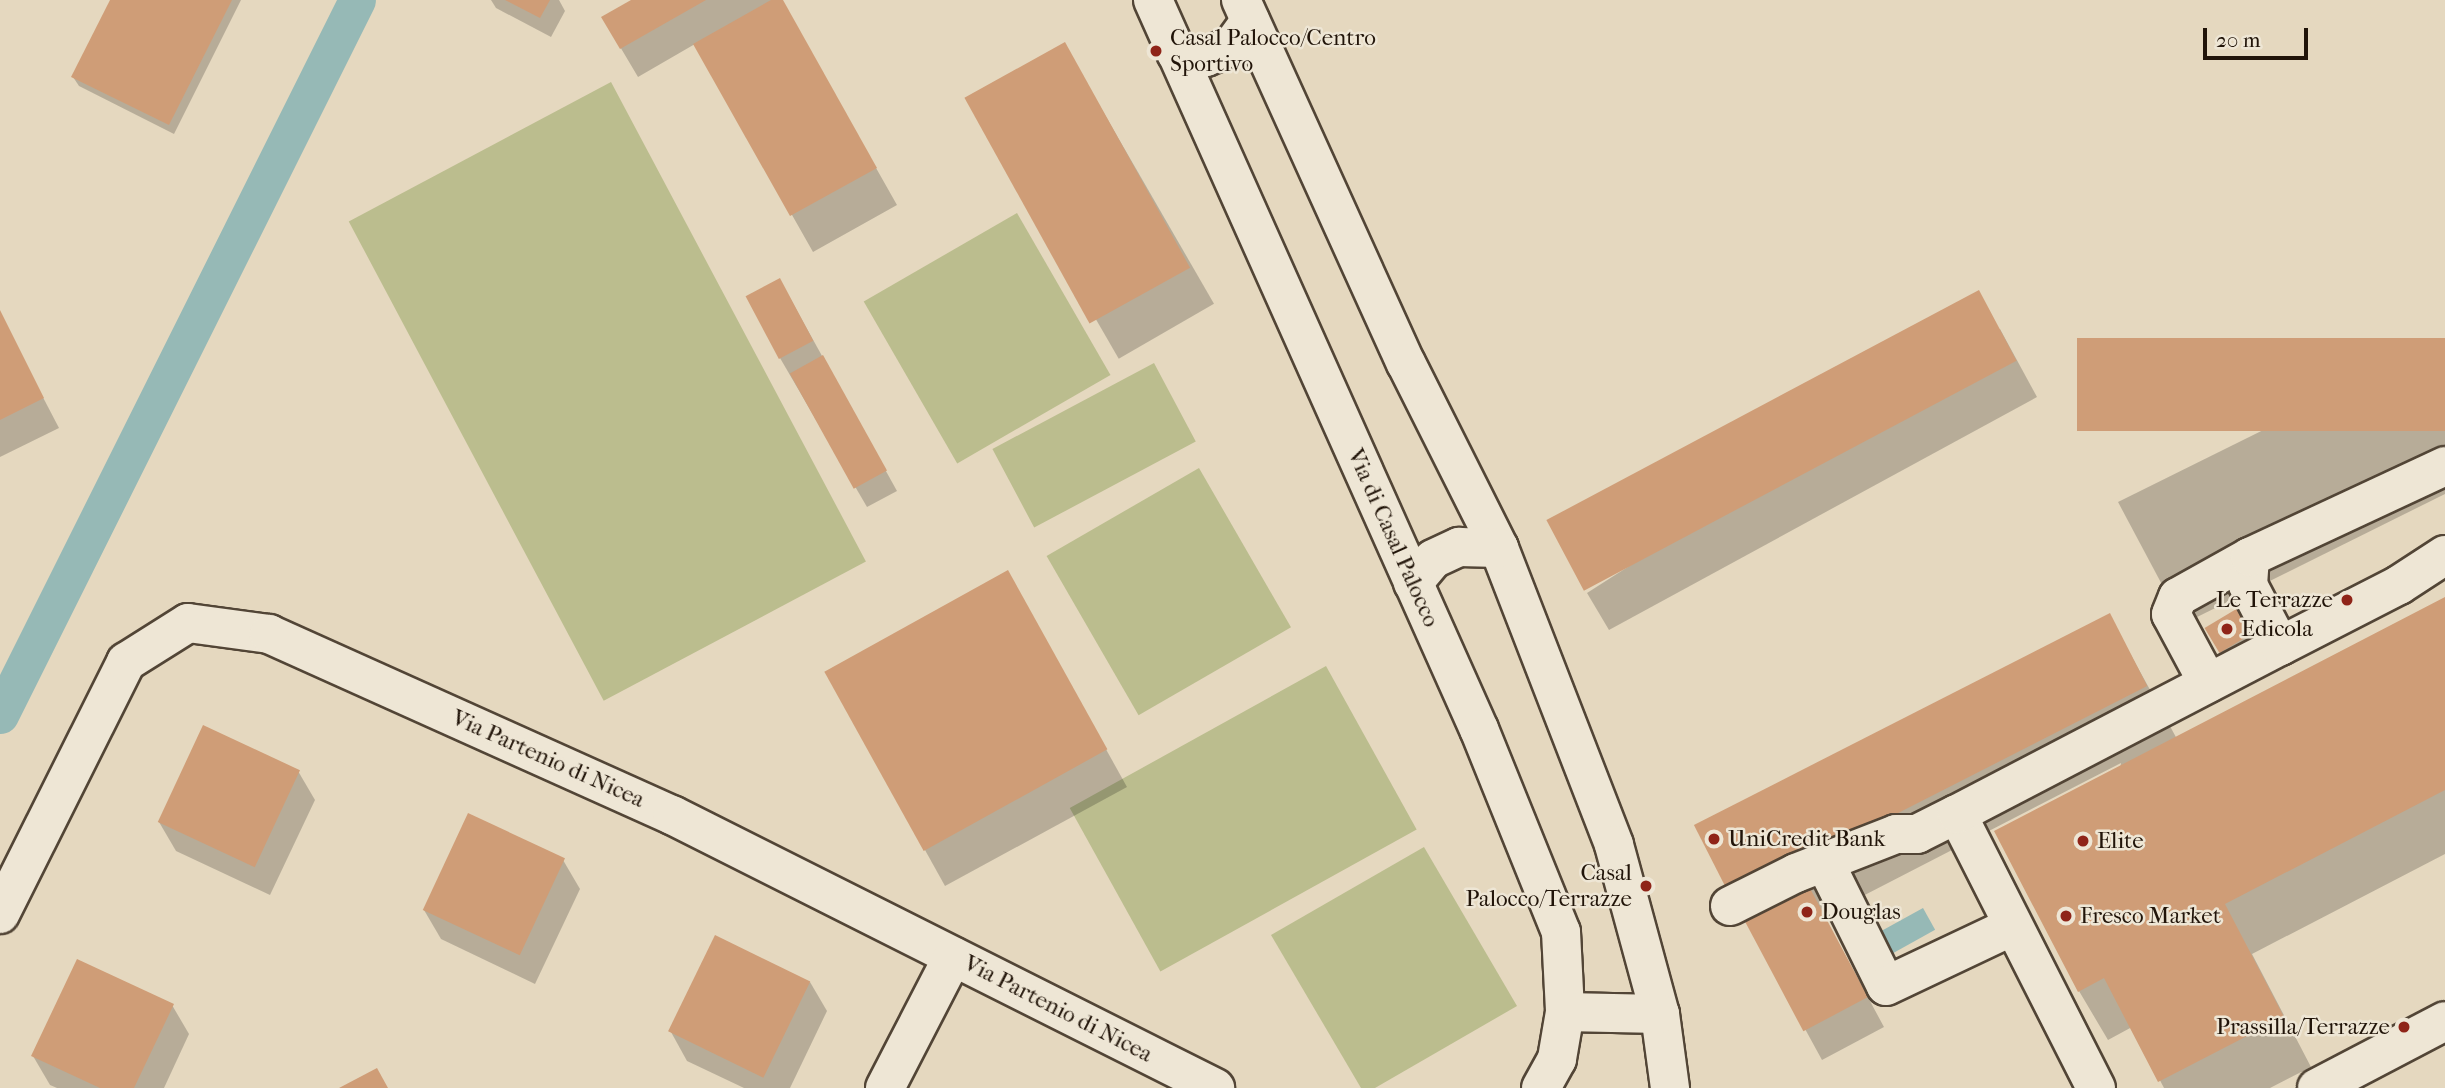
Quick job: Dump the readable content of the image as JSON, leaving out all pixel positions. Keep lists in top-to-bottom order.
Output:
{
  "streets": {
    "street": ["Via di Casal Palocco", "Via Partenio di Nicea"]
  },
  "places": [
    "Casal Palocco/Centro Sportivo",
    "Le Terrazze",
    "Edicola",
    "UniCredit Bank",
    "Elite",
    "Casal Palocco/Terrazze",
    "Douglas",
    "Fresco Market",
    "Prassilla/Terrazze"
  ],
  "scale_bar": "20 m"
}
